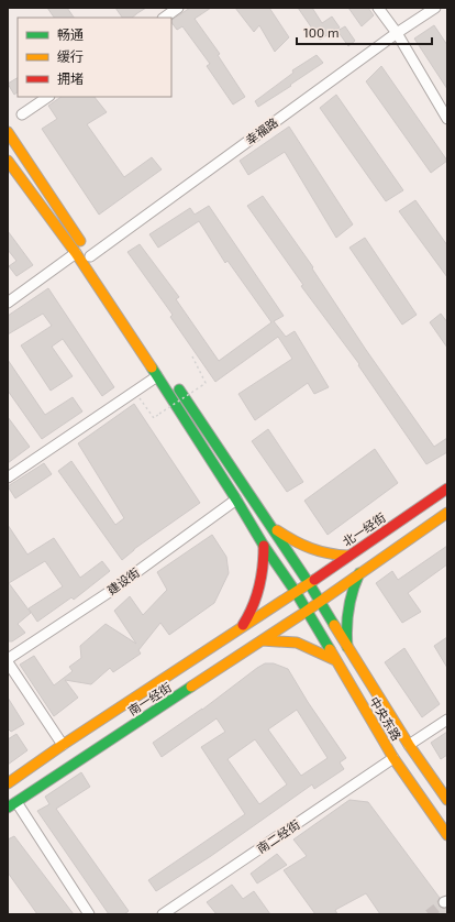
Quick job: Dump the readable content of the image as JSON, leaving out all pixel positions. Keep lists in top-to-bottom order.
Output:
{
  "streets": {
    "main road": ["北一经街", "南一经街", "中央东路"],
    "street": ["幸福路", "建设街", "南二经街"]
  },
  "crossings": [
    ["北一经街", "南一经街"],
    ["北一经街", "中央东路"],
    ["建设街", "中央东路"],
    ["南一经街", "中央东路"],
    ["中央东路", "南二经街"]
  ],
  "legend": ["畅通", "缓行", "拥堵"],
  "scale_bar": "100 m"
}
